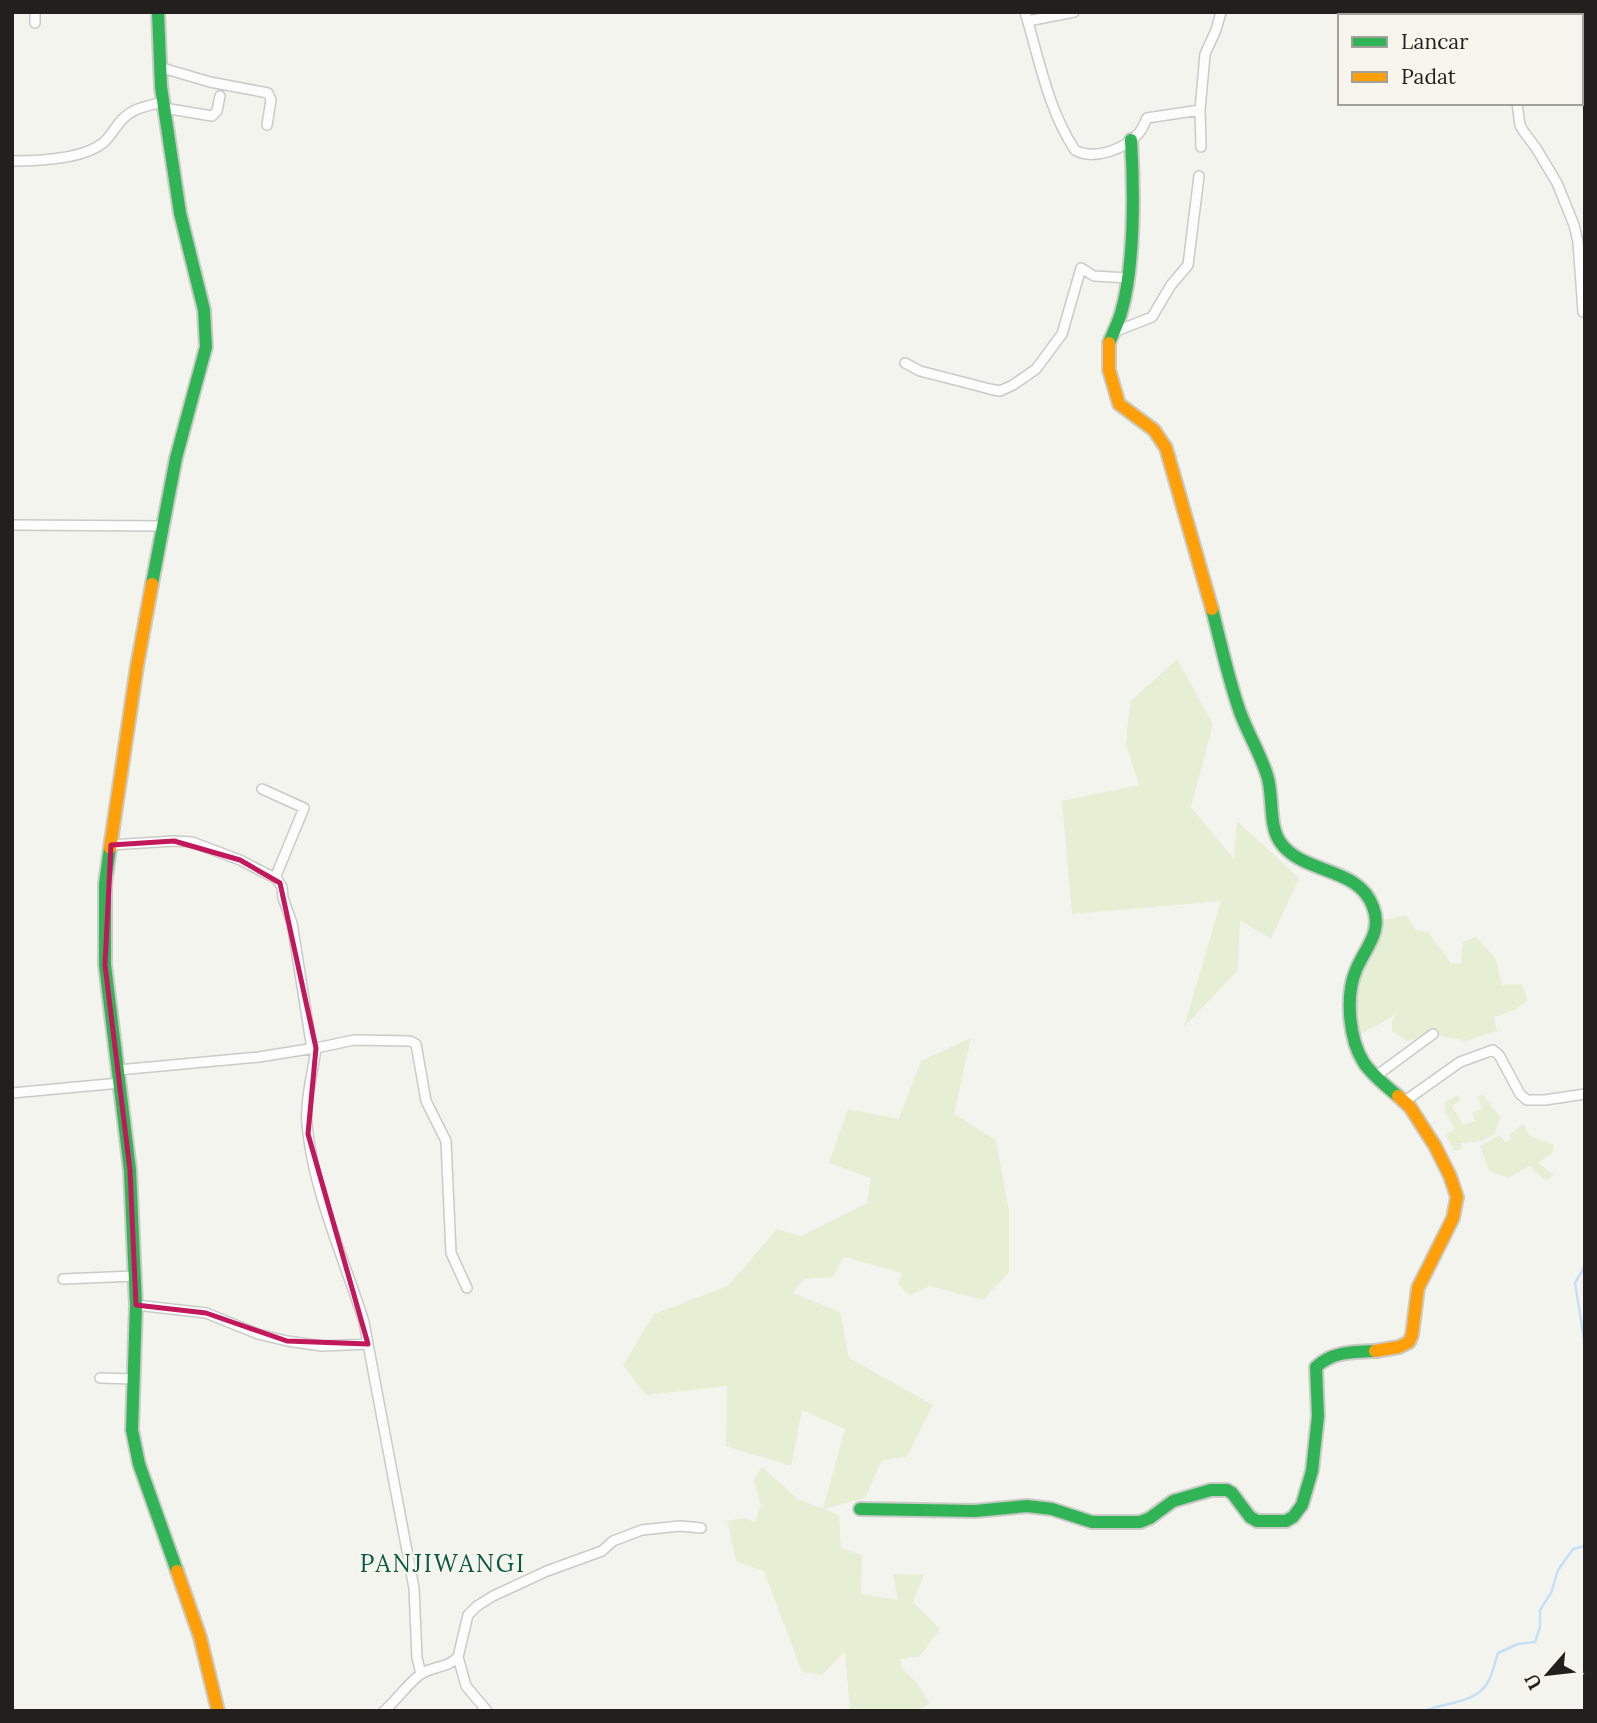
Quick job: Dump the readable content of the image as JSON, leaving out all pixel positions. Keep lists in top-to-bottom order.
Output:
{
  "districts": ["PANJIWANGI"],
  "legend": ["Lancar", "Padat"],
  "north": "bottom left"
}
